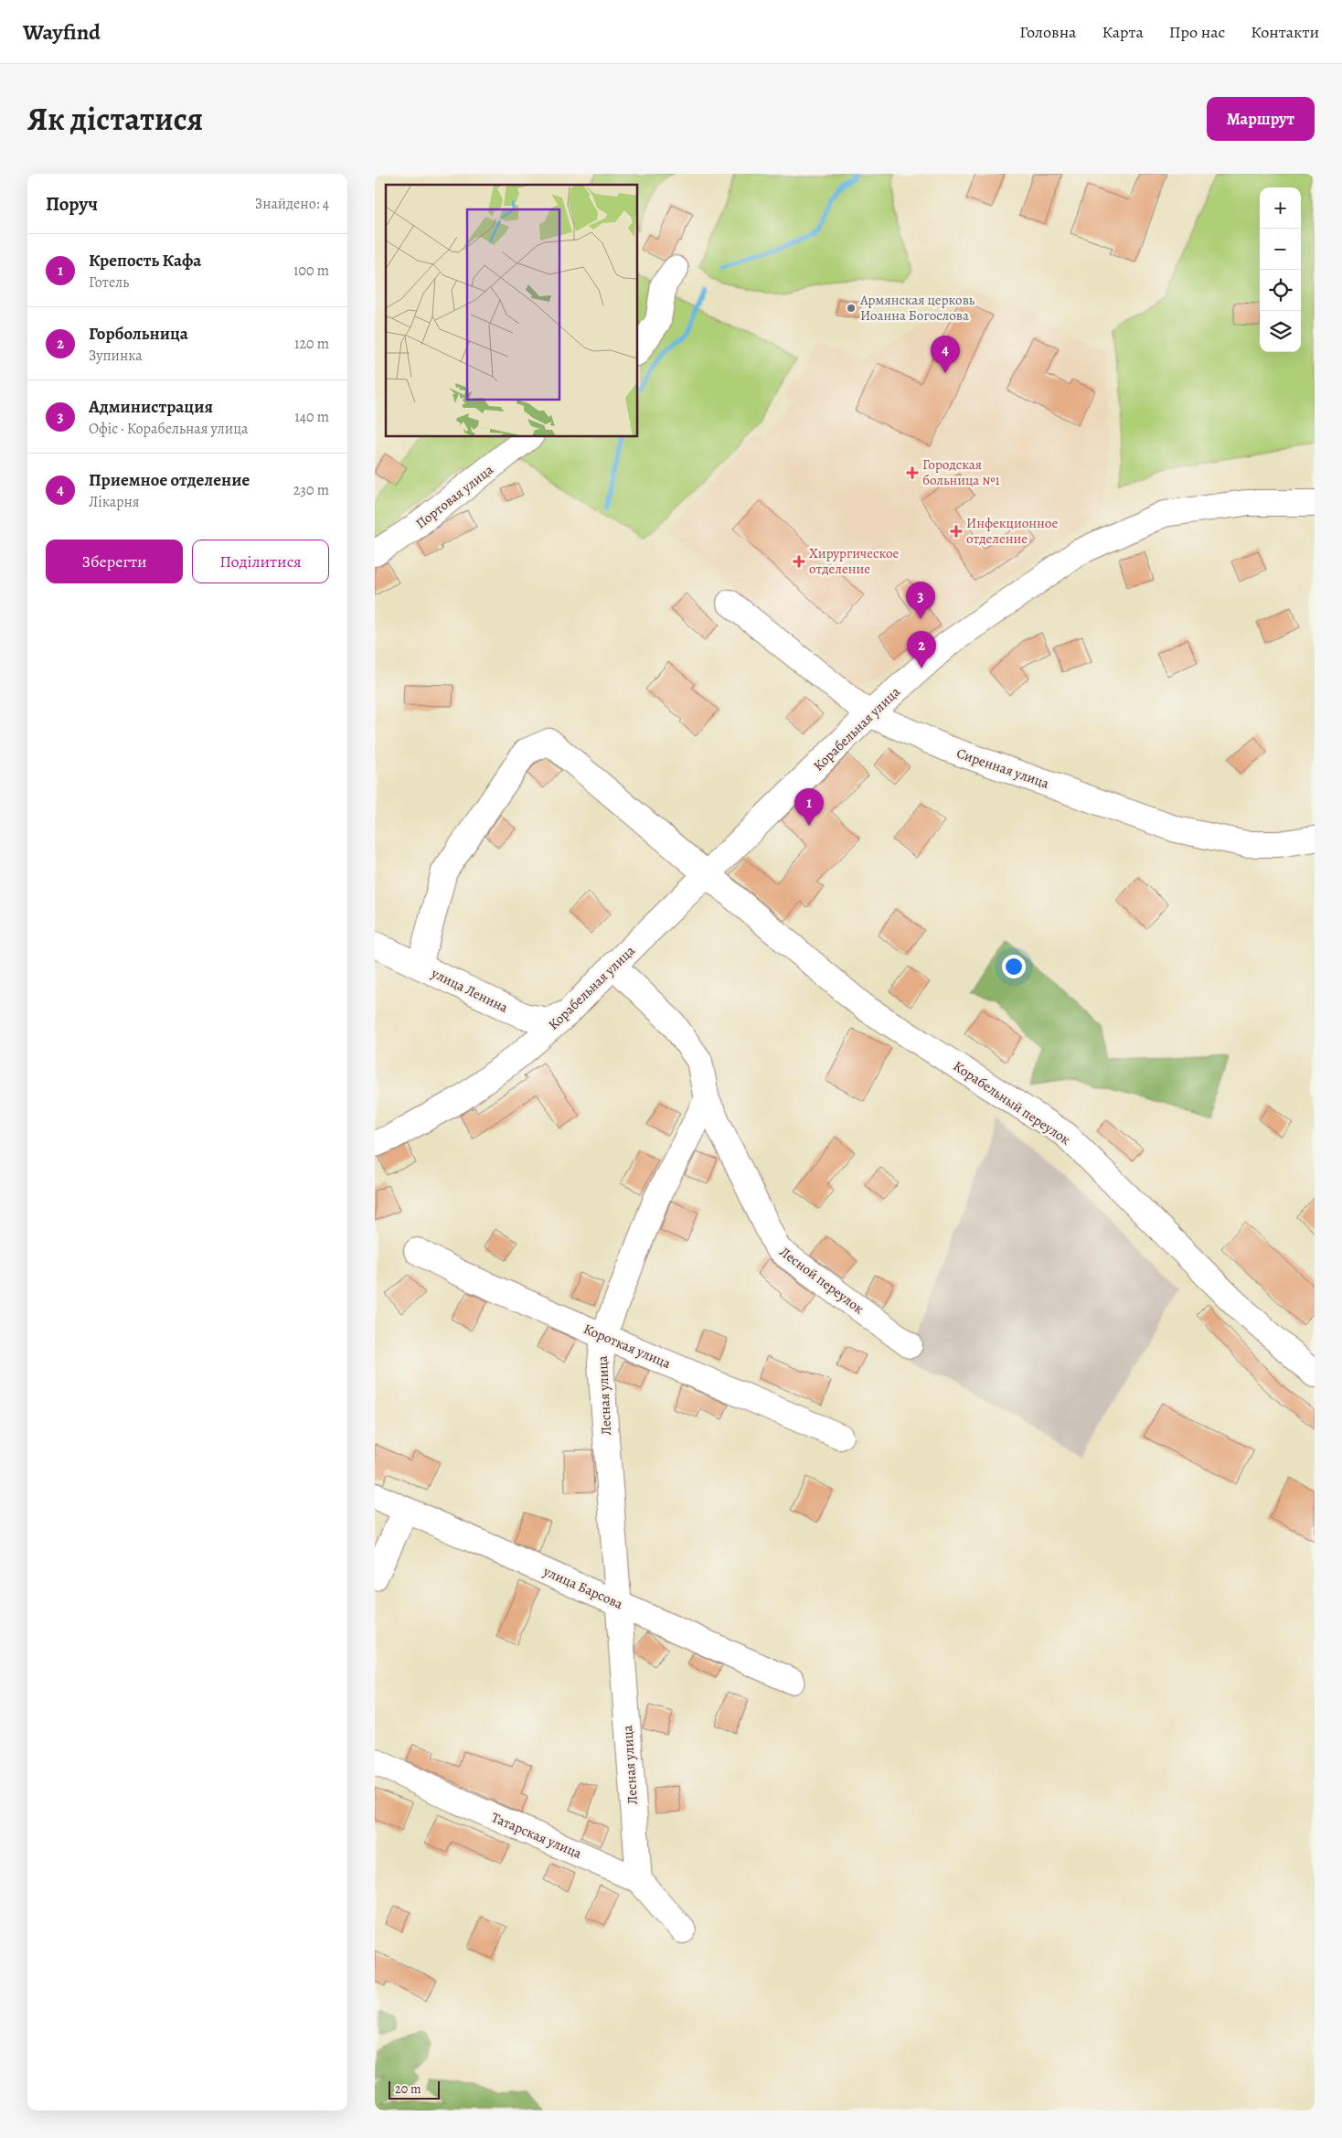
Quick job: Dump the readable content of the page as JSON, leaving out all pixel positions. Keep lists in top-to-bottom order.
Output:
{
  "streets": {
    "street": [
      "Портовая улица",
      "Корабельная улица",
      "Сиренная улица",
      "улица Ленина",
      "Корабельный переулок",
      "Лесной переулок",
      "Короткая улица",
      "Лесная улица",
      "улица Барсова",
      "Татарская улица"
    ]
  },
  "crossings": [
    ["Корабельная улица", "Сиренная улица"],
    ["Корабельная улица", "улица Ленина"],
    ["Корабельная улица", "Корабельный переулок"],
    ["улица Ленина", "Корабельный переулок"],
    ["Лесной переулок", "Лесная улица"],
    ["Короткая улица", "Лесная улица"],
    ["Лесная улица", "улица Барсова"],
    ["Лесная улица", "Татарская улица"]
  ],
  "places": {
    "other": ["Армянская церковь Иоанна Богослова"],
    "health": ["Городская больница №1", "Инфекционное отделение", "Хирургическое отделение"]
  },
  "scale_bar": "20 m",
  "page": {
    "header": "Wayfind",
    "nav": [
      "Головна",
      "Карта",
      "Про нас",
      "Контакти"
    ],
    "title": "Як дістатися",
    "buttons": [
      "Маршрут",
      ["Зберегти", "Поділитися"]
    ],
    "heading": ["Поруч", "Знайдено: 4"],
    "map_buttons": ["+", "−"],
    "list": [
      {
        "mark": "1",
        "name": "Крепость Кафа",
        "note": "Готель",
        "value": "100 m"
      },
      {
        "mark": "2",
        "name": "Горбольница",
        "note": "Зупинка",
        "value": "120 m"
      },
      {
        "mark": "3",
        "name": "Администрация",
        "note": "Офіс · Корабельная улица",
        "value": "140 m"
      },
      {
        "mark": "4",
        "name": "Приемное отделение",
        "note": "Лікарня",
        "value": "230 m"
      }
    ],
    "pins": [
      "4",
      "3",
      "2",
      "1"
    ],
    "scale": "20 m"
  }
}
